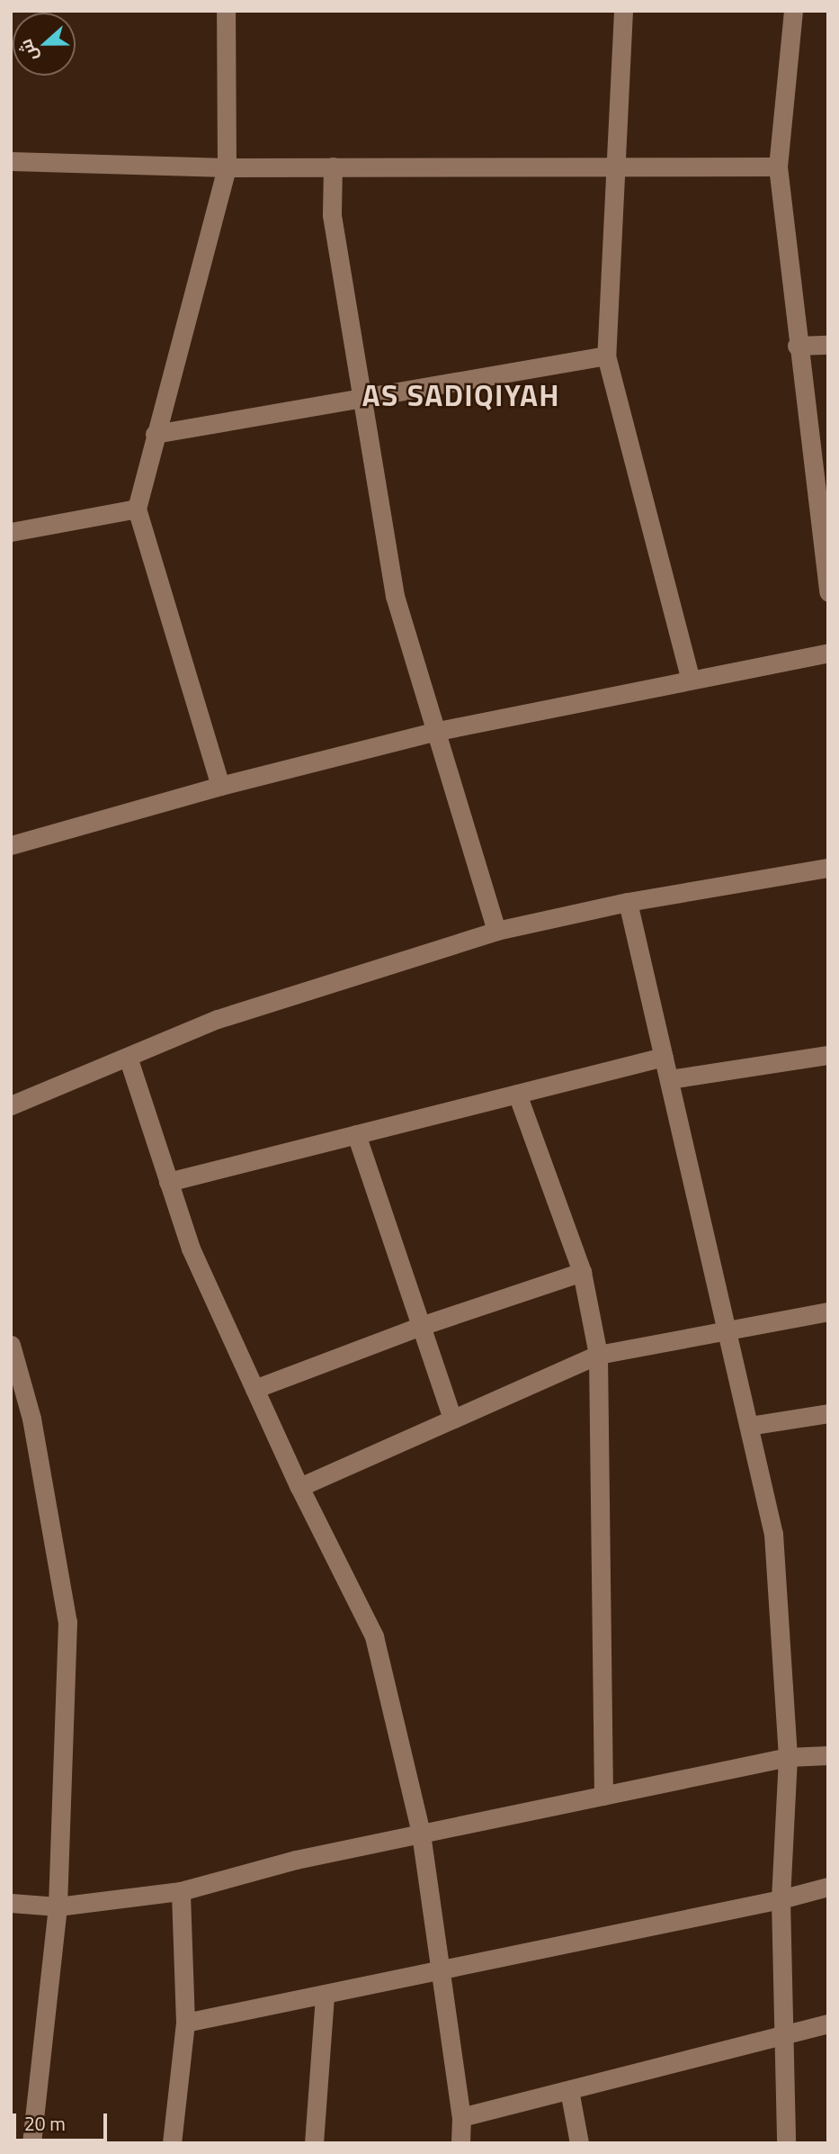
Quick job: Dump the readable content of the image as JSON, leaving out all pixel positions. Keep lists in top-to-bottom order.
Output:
{
  "districts": ["AS SADIQIYAH"],
  "scale_bar": "20 m",
  "north": "left"
}
